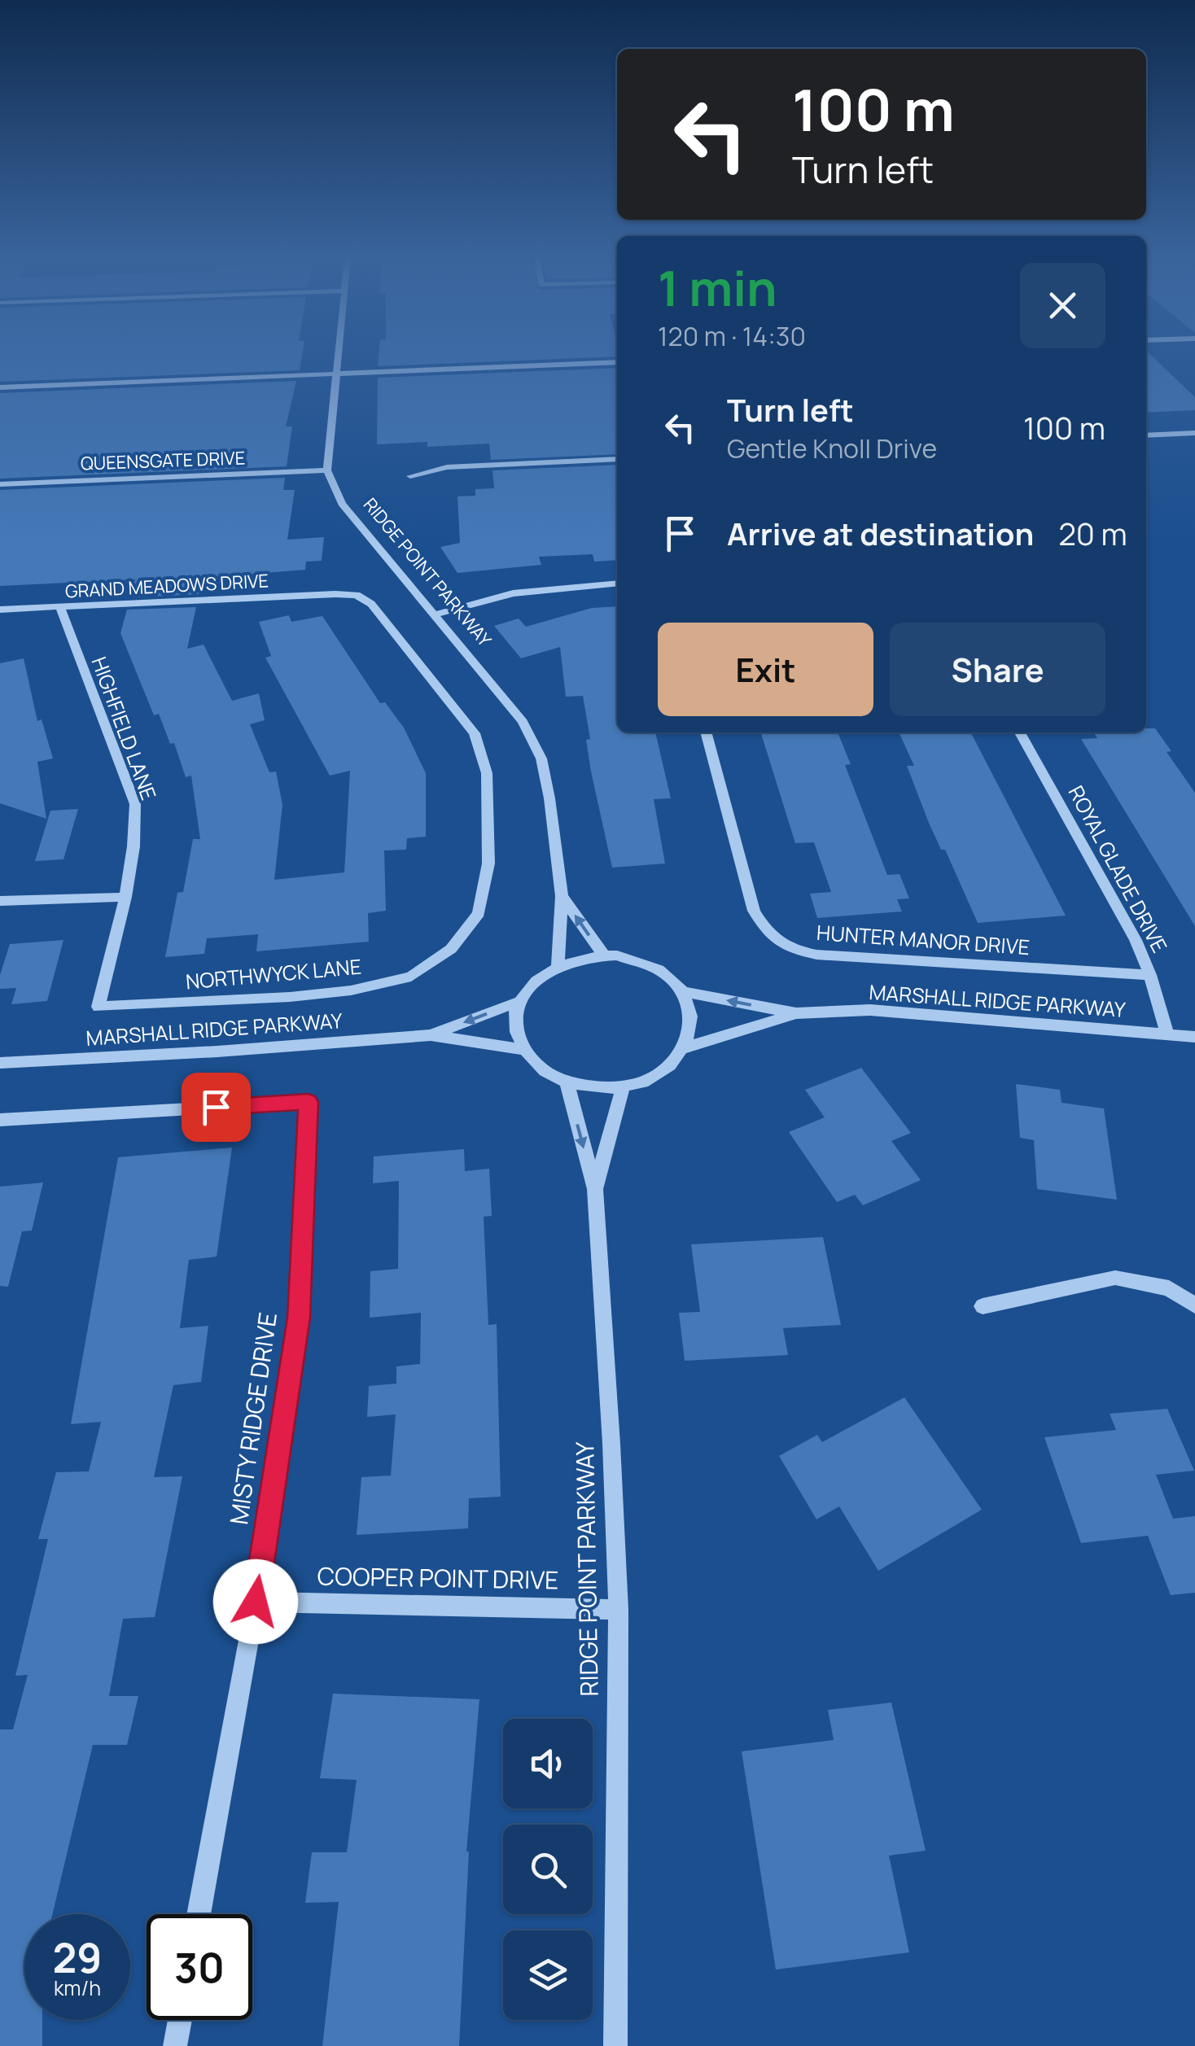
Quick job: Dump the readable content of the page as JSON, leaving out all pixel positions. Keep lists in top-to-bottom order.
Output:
{
  "streets": {
    "street": [
      "QUEENSGATE DRIVE",
      "RIDGE POINT PARKWAY",
      "GRAND MEADOWS DRIVE",
      "HIGHFIELD LANE",
      "ROYAL GLADE DRIVE",
      "HUNTER MANOR DRIVE",
      "NORTHWYCK LANE",
      "MARSHALL RIDGE PARKWAY",
      "MISTY RIDGE DRIVE",
      "COOPER POINT DRIVE"
    ]
  },
  "crossings": [
    ["QUEENSGATE DRIVE", "RIDGE POINT PARKWAY"],
    ["RIDGE POINT PARKWAY", "MARSHALL RIDGE PARKWAY"],
    ["RIDGE POINT PARKWAY", "COOPER POINT DRIVE"],
    ["GRAND MEADOWS DRIVE", "HIGHFIELD LANE"],
    ["GRAND MEADOWS DRIVE", "NORTHWYCK LANE"],
    ["HIGHFIELD LANE", "NORTHWYCK LANE"],
    ["ROYAL GLADE DRIVE", "HUNTER MANOR DRIVE"],
    ["ROYAL GLADE DRIVE", "MARSHALL RIDGE PARKWAY"],
    ["MISTY RIDGE DRIVE", "COOPER POINT DRIVE"]
  ],
  "page": {
    "turn": ["100 m", "Turn left"],
    "heading": ["1 min", "120 m · 14:30"],
    "list": [
      {
        "name": "Turn left",
        "note": "Gentle Knoll Drive",
        "value": "100 m"
      },
      {
        "name": "Arrive at destination",
        "value": "20 m"
      }
    ],
    "buttons": ["Exit", "Share"],
    "speed": "29 km/h",
    "limit": "30"
  }
}
